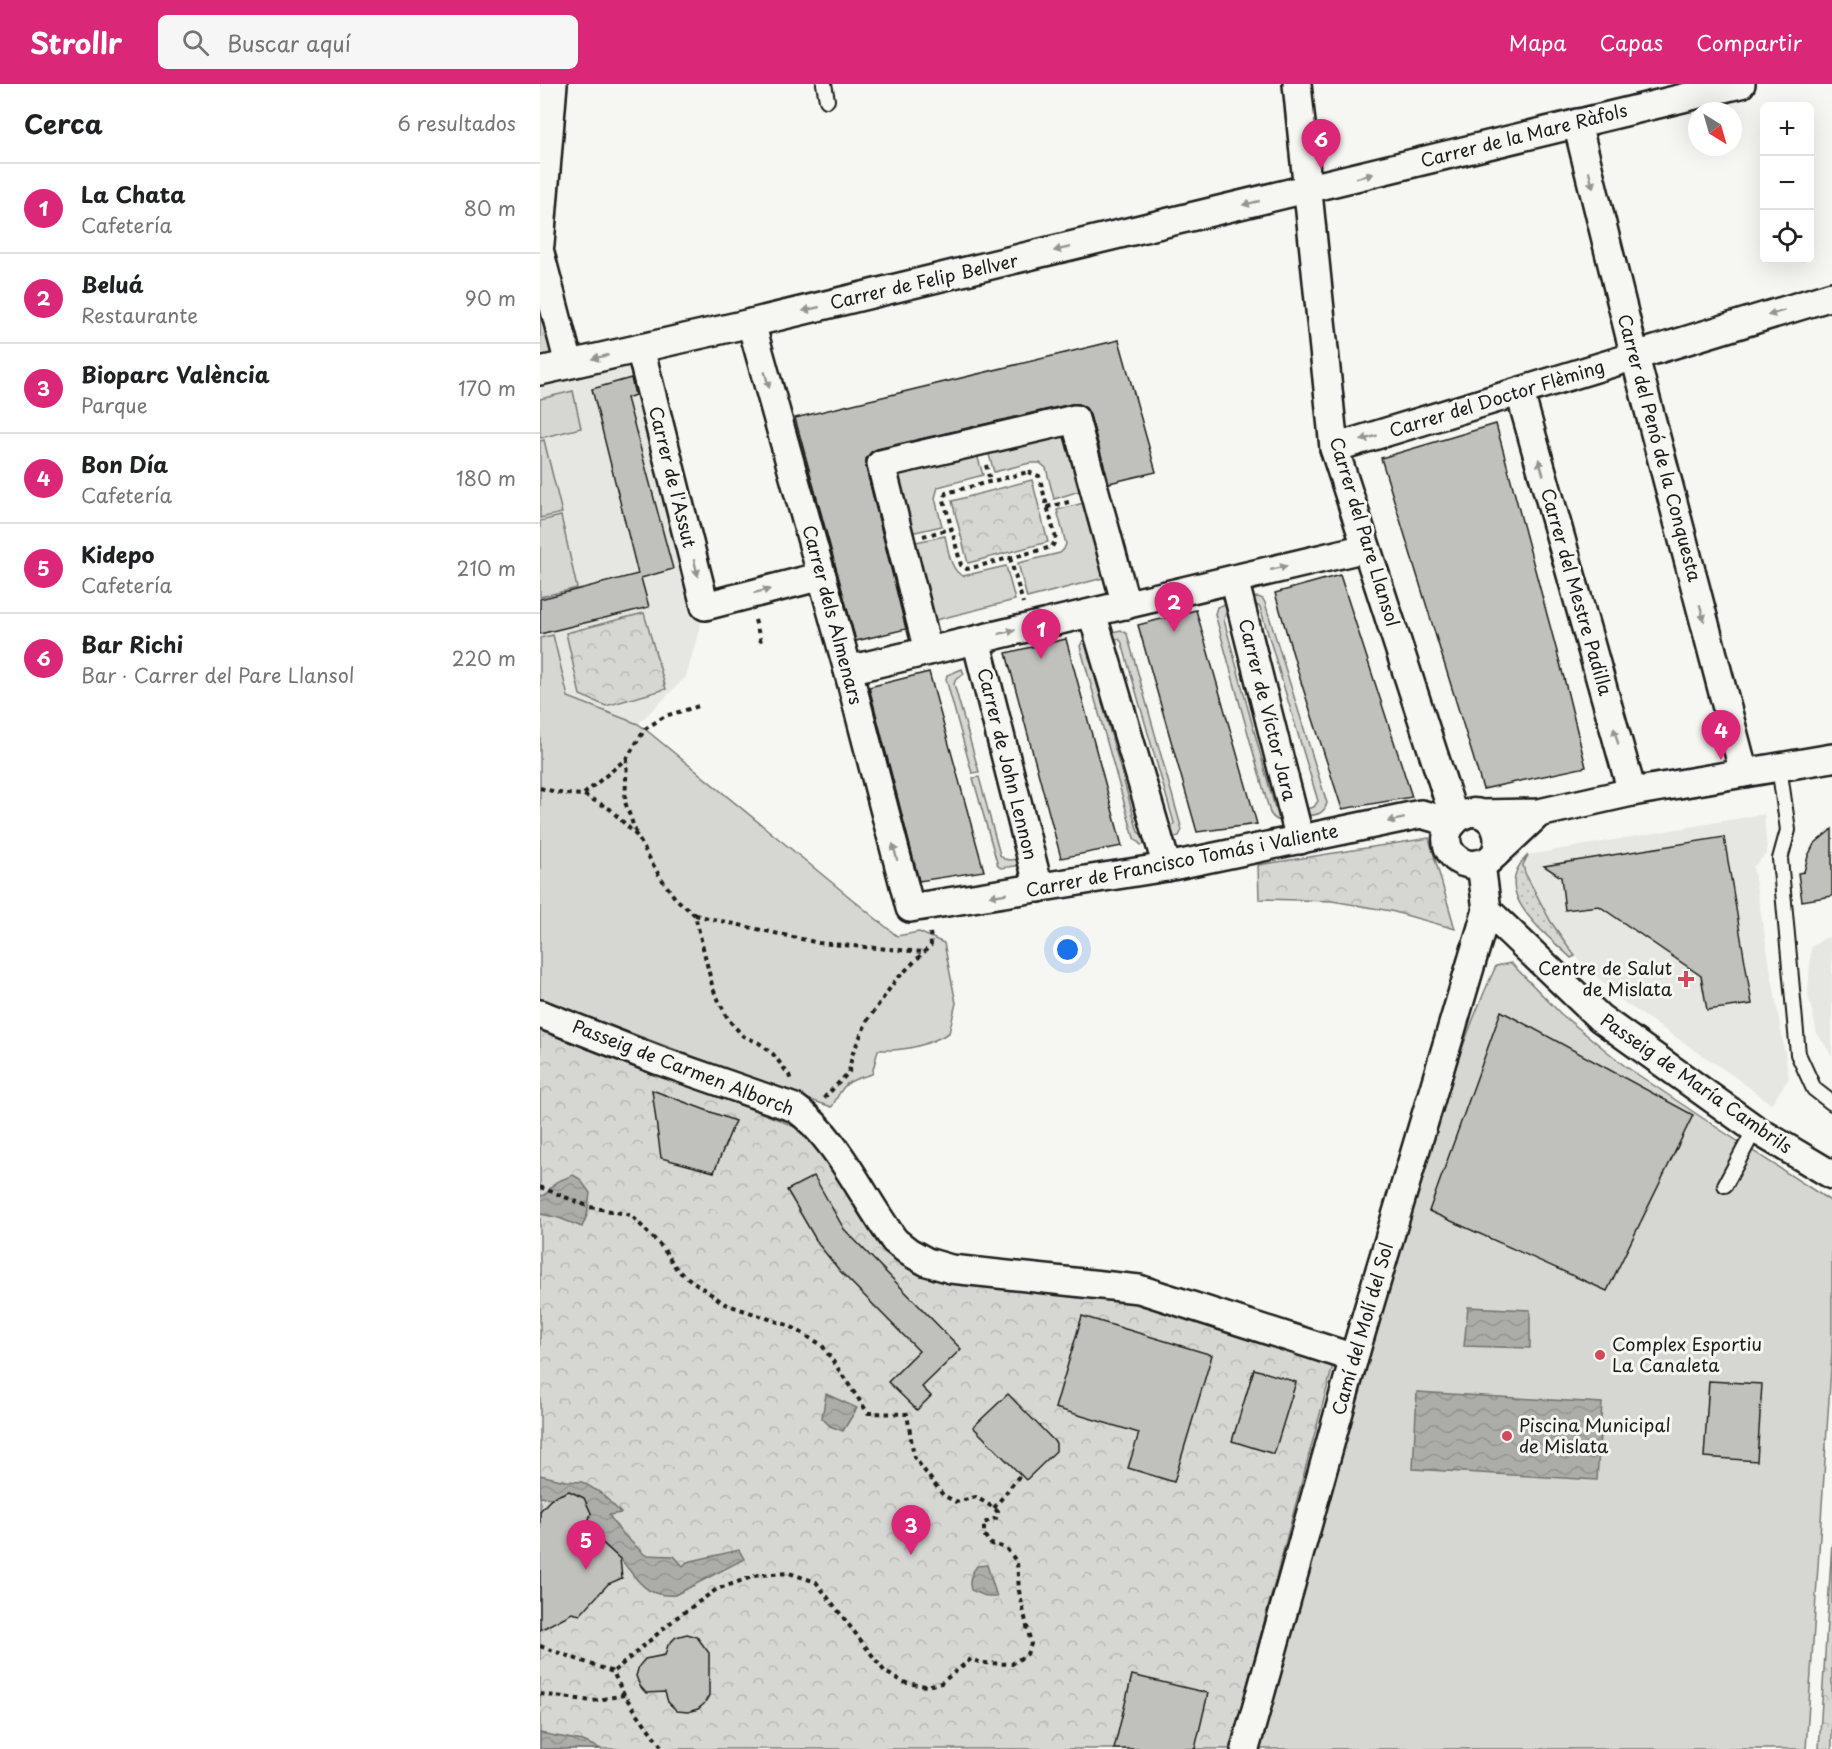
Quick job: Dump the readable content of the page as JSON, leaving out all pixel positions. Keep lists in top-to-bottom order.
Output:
{
  "streets": {
    "street": [
      "Carrer de la Mare Ràfols",
      "Carrer de Felip Bellver",
      "Carrer del Doctor Flèming",
      "Carrer del Penó de la Conquesta",
      "Carrer de l'Assut",
      "Carrer del Pare Llansol",
      "Carrer del Mestre Padilla",
      "Carrer dels Almenars",
      "Carrer de Víctor Jara",
      "Carrer de John Lennon",
      "Carrer de Francisco Tomás i Valiente",
      "Passeig de Carmen Alborch",
      "Passeig de María Cambrils",
      "Camí del Molí del Sol"
    ]
  },
  "crossings": [
    ["Carrer de la Mare Ràfols", "Carrer de Felip Bellver"],
    ["Carrer de la Mare Ràfols", "Carrer del Penó de la Conquesta"],
    ["Carrer de la Mare Ràfols", "Carrer del Pare Llansol"],
    ["Carrer de Felip Bellver", "Carrer de l'Assut"],
    ["Carrer de Felip Bellver", "Carrer del Pare Llansol"],
    ["Carrer de Felip Bellver", "Carrer dels Almenars"],
    ["Carrer del Doctor Flèming", "Carrer del Penó de la Conquesta"],
    ["Carrer del Doctor Flèming", "Carrer del Pare Llansol"],
    ["Carrer del Doctor Flèming", "Carrer del Mestre Padilla"],
    ["Carrer del Penó de la Conquesta", "Carrer de Francisco Tomás i Valiente"],
    ["Carrer de l'Assut", "Carrer dels Almenars"],
    ["Carrer del Pare Llansol", "Carrer de Francisco Tomás i Valiente"],
    ["Carrer del Mestre Padilla", "Carrer de Francisco Tomás i Valiente"],
    ["Carrer dels Almenars", "Carrer de Francisco Tomás i Valiente"],
    ["Carrer de Víctor Jara", "Carrer de Francisco Tomás i Valiente"],
    ["Carrer de John Lennon", "Carrer de Francisco Tomás i Valiente"],
    ["Passeig de Carmen Alborch", "Camí del Molí del Sol"],
    ["Passeig de María Cambrils", "Camí del Molí del Sol"]
  ],
  "one_way": [
    "Carrer de la Mare Ràfols",
    "Carrer de Felip Bellver",
    "Carrer del Doctor Flèming",
    "Carrer del Penó de la Conquesta",
    "Carrer del Mestre Padilla"
  ],
  "places": {
    "health": ["Centre de Salut de Mislata"],
    "other": ["Complex Esportiu La Canaleta", "Piscina Municipal de Mislata"]
  },
  "north": "bottom right",
  "page": {
    "header": "Strollr",
    "search": "Buscar aquí",
    "nav": ["Mapa", "Capas", "Compartir"],
    "heading": ["Cerca", "6 resultados"],
    "map_buttons": ["+", "−"],
    "pins": [
      "6",
      "2",
      "1",
      "4",
      "3",
      "5"
    ],
    "list": [
      {
        "mark": "1",
        "name": "La Chata",
        "note": "Cafetería",
        "value": "80 m"
      },
      {
        "mark": "2",
        "name": "Beluá",
        "note": "Restaurante",
        "value": "90 m"
      },
      {
        "mark": "3",
        "name": "Bioparc València",
        "note": "Parque",
        "value": "170 m"
      },
      {
        "mark": "4",
        "name": "Bon Día",
        "note": "Cafetería",
        "value": "180 m"
      },
      {
        "mark": "5",
        "name": "Kidepo",
        "note": "Cafetería",
        "value": "210 m"
      },
      {
        "mark": "6",
        "name": "Bar Richi",
        "note": "Bar · Carrer del Pare Llansol",
        "value": "220 m"
      }
    ]
  }
}
